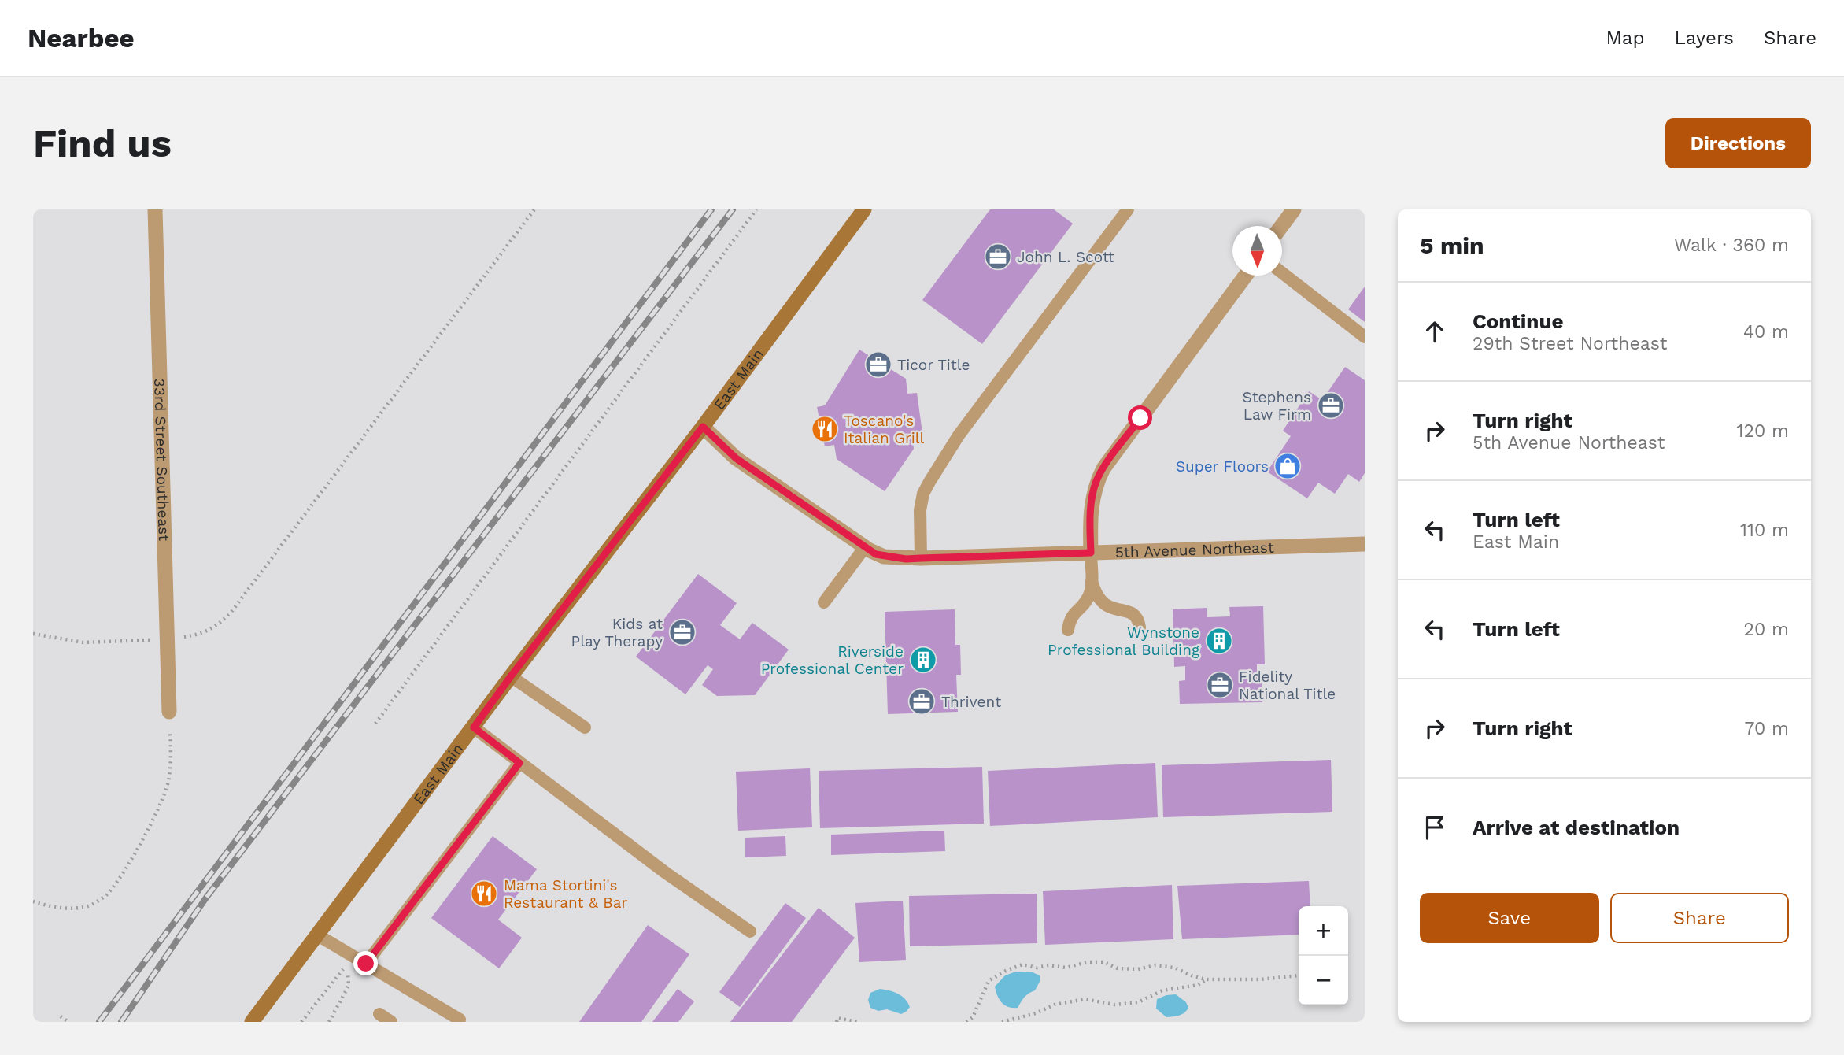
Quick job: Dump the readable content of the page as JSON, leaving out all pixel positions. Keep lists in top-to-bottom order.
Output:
{
  "streets": {
    "main road": ["East Main"],
    "street": ["33rd Street Southeast", "5th Avenue Northeast"]
  },
  "crossings": [
    ["East Main", "5th Avenue Northeast"]
  ],
  "places": {
    "office": [
      "John L. Scott",
      "Ticor Title",
      "Stephens Law Firm",
      "Kids at Play Therapy",
      "Fidelity National Title",
      "Thrivent"
    ],
    "restaurant": ["Toscano's Italian Grill", "Mama Stortini's Restaurant & Bar"],
    "shop": ["Super Floors"],
    "building": ["Wynstone Professional Building", "Riverside Professional Center"]
  },
  "north": "bottom",
  "page": {
    "header": "Nearbee",
    "nav": ["Map", "Layers", "Share"],
    "buttons": [
      "Directions",
      ["Save", "Share"]
    ],
    "title": "Find us",
    "heading": ["5 min", "Walk · 360 m"],
    "list": [
      ["Continue", "29th Street Northeast", "40 m"],
      ["Turn right", "5th Avenue Northeast", "120 m"],
      ["Turn left", "East Main", "110 m"],
      ["Turn left", "20 m"],
      ["Turn right", "70 m"],
      "Arrive at destination"
    ],
    "map_buttons": ["+", "−"]
  }
}
